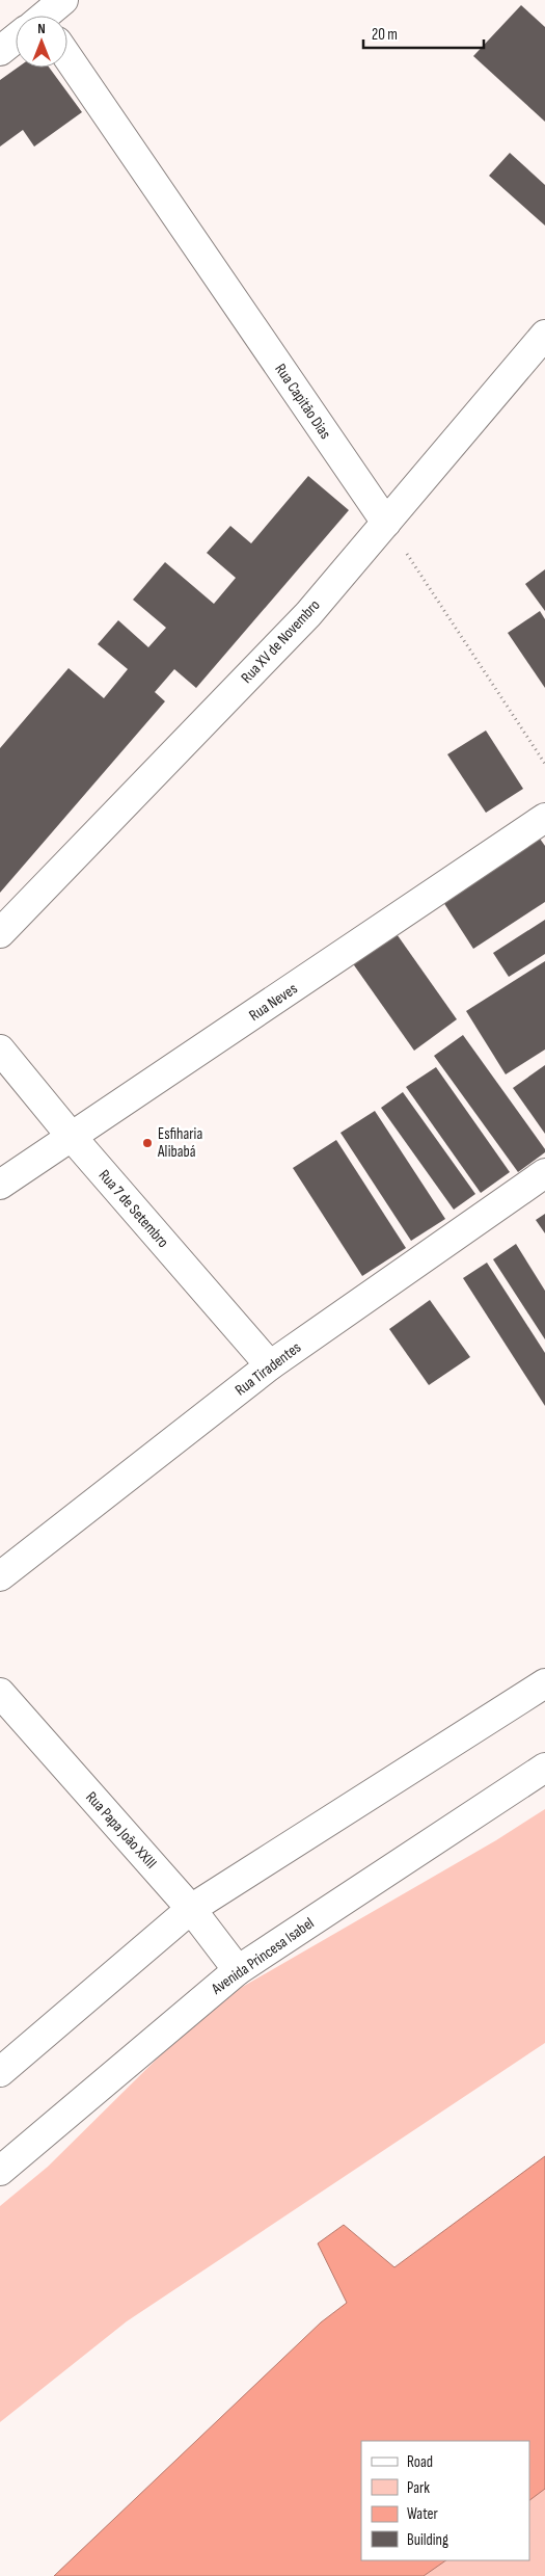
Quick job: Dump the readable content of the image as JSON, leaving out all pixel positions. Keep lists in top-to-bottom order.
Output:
{
  "streets": {
    "street": [
      "Rua Capitão Dias",
      "Rua XV de Novembro",
      "Rua Neves",
      "Rua 7 de Setembro",
      "Rua Tiradentes",
      "Rua Papa João XXIII",
      "Avenida Princesa Isabel"
    ]
  },
  "crossings": [
    ["Rua Capitão Dias", "Rua XV de Novembro"],
    ["Rua Neves", "Rua 7 de Setembro"],
    ["Rua 7 de Setembro", "Rua Tiradentes"],
    ["Rua Papa João XXIII", "Avenida Princesa Isabel"]
  ],
  "places": ["Esfiharia Alibabá"],
  "legend": [
    "Road",
    "Park",
    "Water",
    "Building"
  ],
  "scale_bar": "20 m",
  "north": "top"
}
